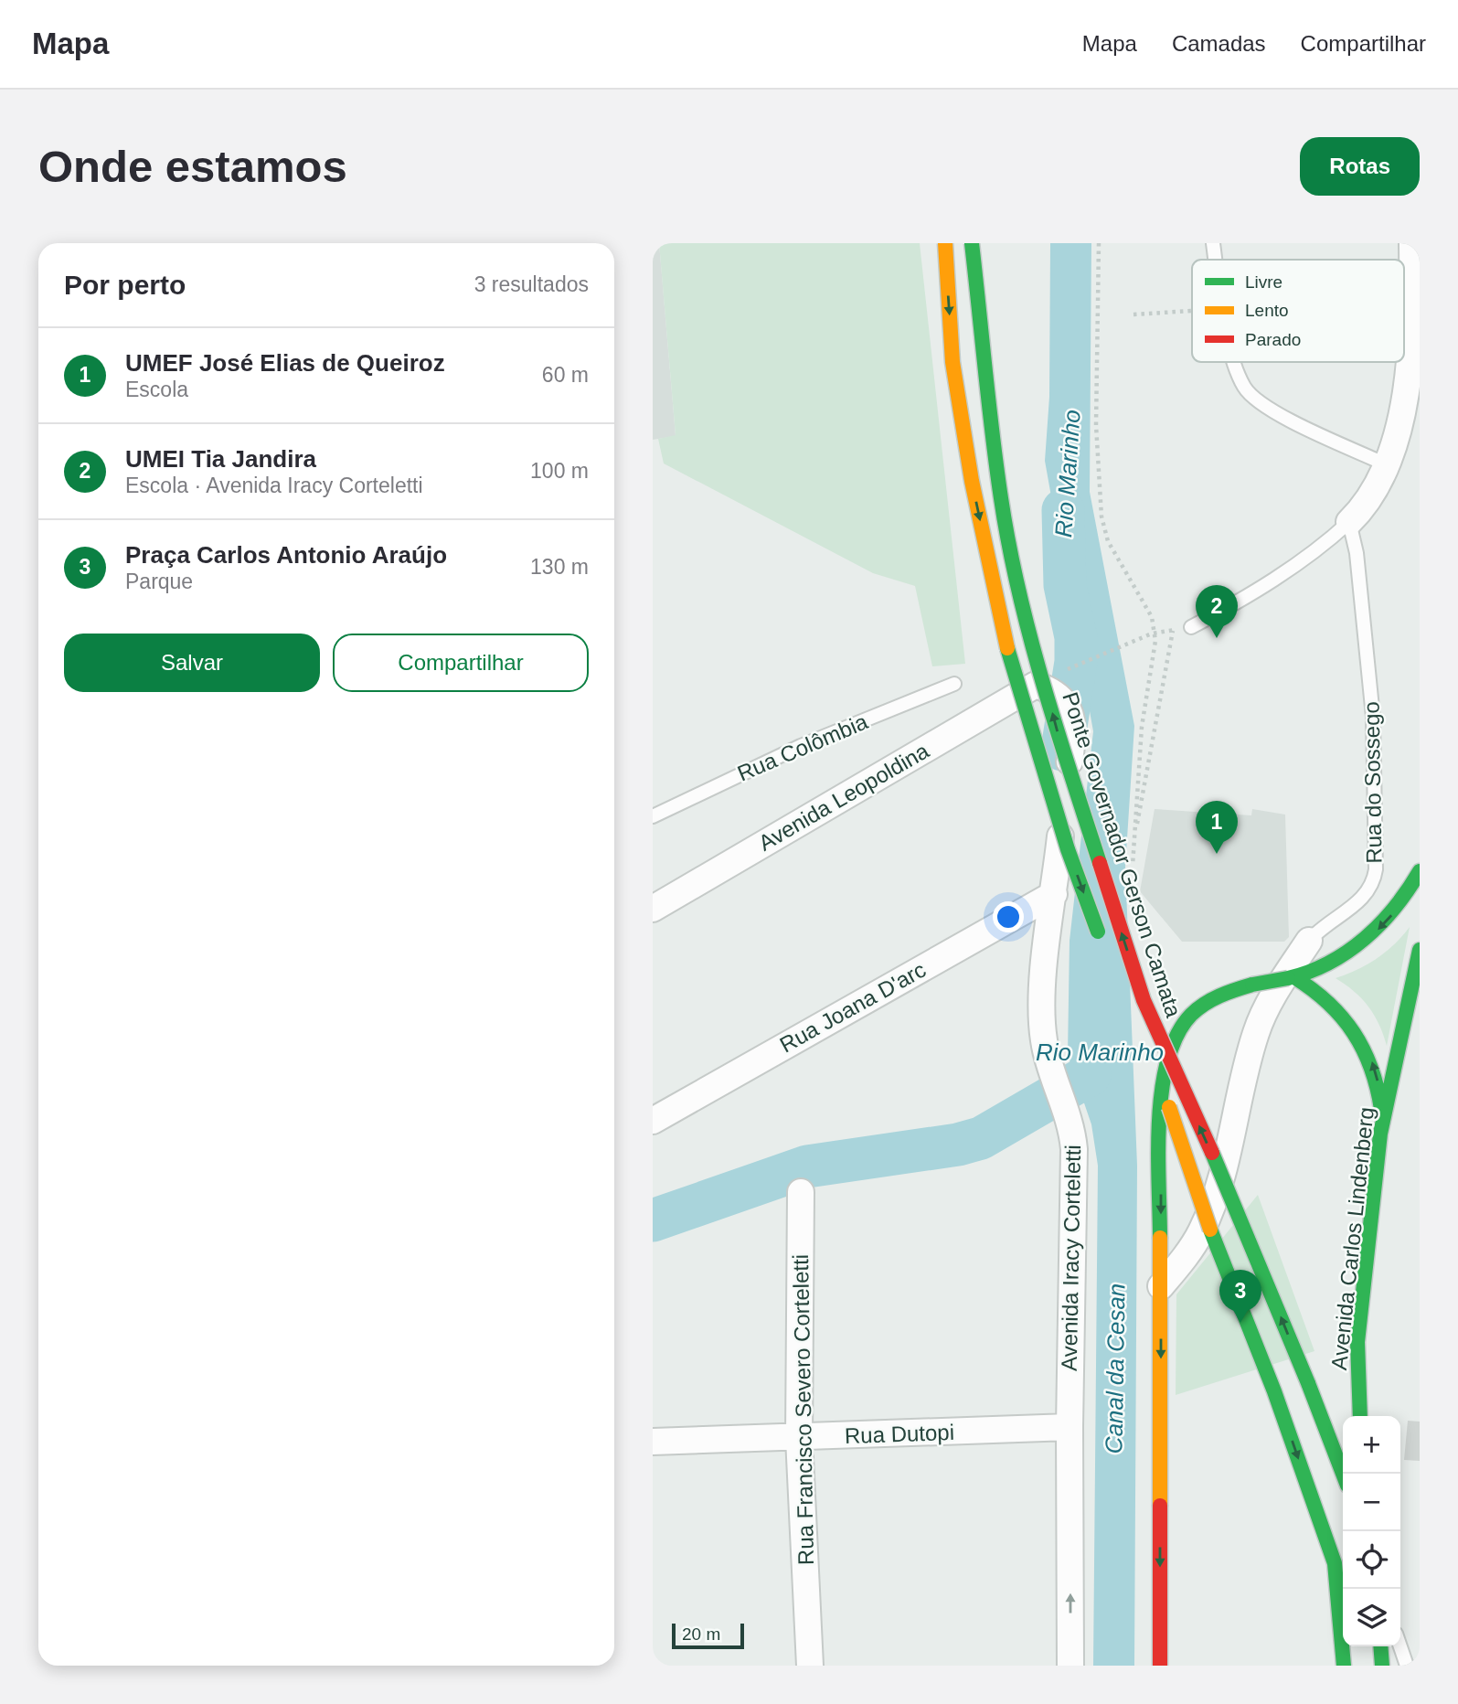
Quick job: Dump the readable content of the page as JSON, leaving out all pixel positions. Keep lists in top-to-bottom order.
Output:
{
  "streets": {
    "main road": ["Ponte Governador Gerson Camata", "Avenida Carlos Lindenberg"],
    "street": [
      "Rua do Sossego",
      "Avenida Leopoldina",
      "Rua Joana D'arc",
      "Avenida Iracy Corteletti",
      "Rua Francisco Severo Corteletti",
      "Rua Dutopi"
    ],
    "lane": ["Rua Colômbia"]
  },
  "crossings": [
    ["Avenida Leopoldina", "Avenida Iracy Corteletti"],
    ["Rua Joana D'arc", "Avenida Iracy Corteletti"],
    ["Avenida Iracy Corteletti", "Rua Dutopi"],
    ["Rua Francisco Severo Corteletti", "Rua Dutopi"]
  ],
  "water": ["Rio Marinho", "Canal da Cesan"],
  "legend": ["Livre", "Lento", "Parado"],
  "scale_bar": "20 m",
  "page": {
    "header": "Mapa",
    "nav": ["Mapa", "Camadas", "Compartilhar"],
    "buttons": [
      "Rotas",
      ["Salvar", "Compartilhar"]
    ],
    "title": "Onde estamos",
    "heading": ["Por perto", "3 resultados"],
    "list": [
      {
        "mark": "1",
        "name": "UMEF José Elias de Queiroz",
        "note": "Escola",
        "value": "60 m"
      },
      {
        "mark": "2",
        "name": "UMEI Tia Jandira",
        "note": "Escola · Avenida Iracy Corteletti",
        "value": "100 m"
      },
      {
        "mark": "3",
        "name": "Praça Carlos Antonio Araújo",
        "note": "Parque",
        "value": "130 m"
      }
    ],
    "pins": ["2", "1", "3"],
    "map_buttons": ["+", "−"],
    "scale": "20 m"
  }
}
